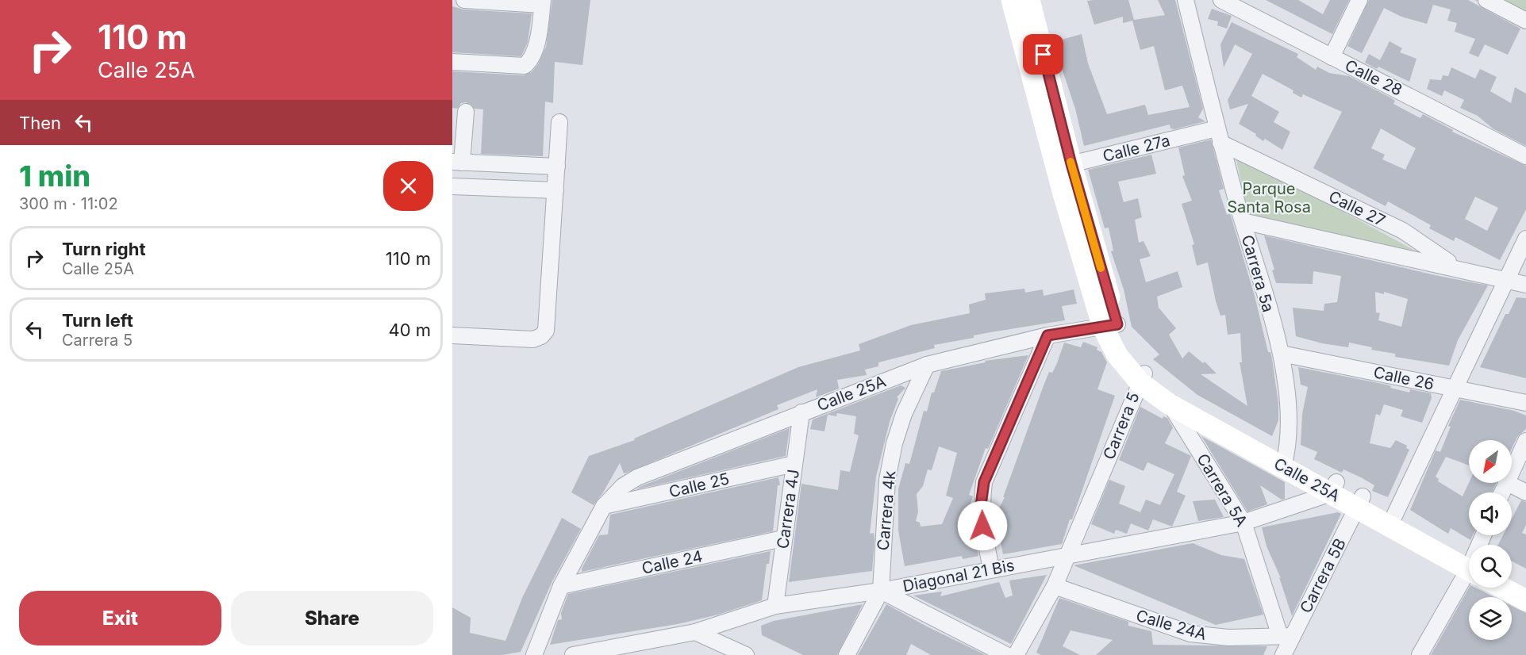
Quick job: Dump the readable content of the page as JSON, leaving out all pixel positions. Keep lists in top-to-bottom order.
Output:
{
  "streets": {
    "street": [
      "Calle 28",
      "Calle 27a",
      "Calle 27",
      "Carrera 5a",
      "Calle 26",
      "Calle 25A",
      "Carrera 5",
      "Calle 25",
      "Carrera 5A",
      "Carrera 4J",
      "Carrera 4k",
      "Calle 24",
      "Diagonal 21 Bis",
      "Carrera 5B",
      "Calle 24A"
    ]
  },
  "crossings": [
    ["Calle 27a", "Calle 27"],
    ["Calle 27a", "Carrera 5a"],
    ["Calle 27a", "Carrera 5"],
    ["Calle 27", "Carrera 5a"],
    ["Carrera 5a", "Calle 26"],
    ["Carrera 5a", "Calle 25A"],
    ["Calle 25A", "Carrera 5"],
    ["Calle 25A", "Calle 25"],
    ["Calle 25A", "Carrera 5A"],
    ["Calle 25A", "Carrera 4J"],
    ["Calle 25A", "Carrera 4k"],
    ["Calle 25A", "Calle 24"],
    ["Calle 25A", "Diagonal 21 Bis"],
    ["Calle 25A", "Carrera 5B"],
    ["Carrera 5", "Diagonal 21 Bis"],
    ["Carrera 5", "Calle 24A"],
    ["Calle 25", "Carrera 4J"],
    ["Carrera 5A", "Diagonal 21 Bis"],
    ["Carrera 5A", "Carrera 5B"],
    ["Carrera 5A", "Calle 24A"],
    ["Carrera 4J", "Calle 24"],
    ["Carrera 4J", "Diagonal 21 Bis"],
    ["Carrera 4k", "Diagonal 21 Bis"],
    ["Carrera 5B", "Calle 24A"]
  ],
  "parks": ["Parque Santa Rosa"],
  "north": "bottom left",
  "page": {
    "turn": ["110 m", "Calle 25A"],
    "then": "Then",
    "heading": ["1 min", "300 m · 11:02"],
    "list": [
      {
        "name": "Turn right",
        "note": "Calle 25A",
        "value": "110 m"
      },
      {
        "name": "Turn left",
        "note": "Carrera 5",
        "value": "40 m"
      }
    ],
    "buttons": ["Exit", "Share"]
  }
}
